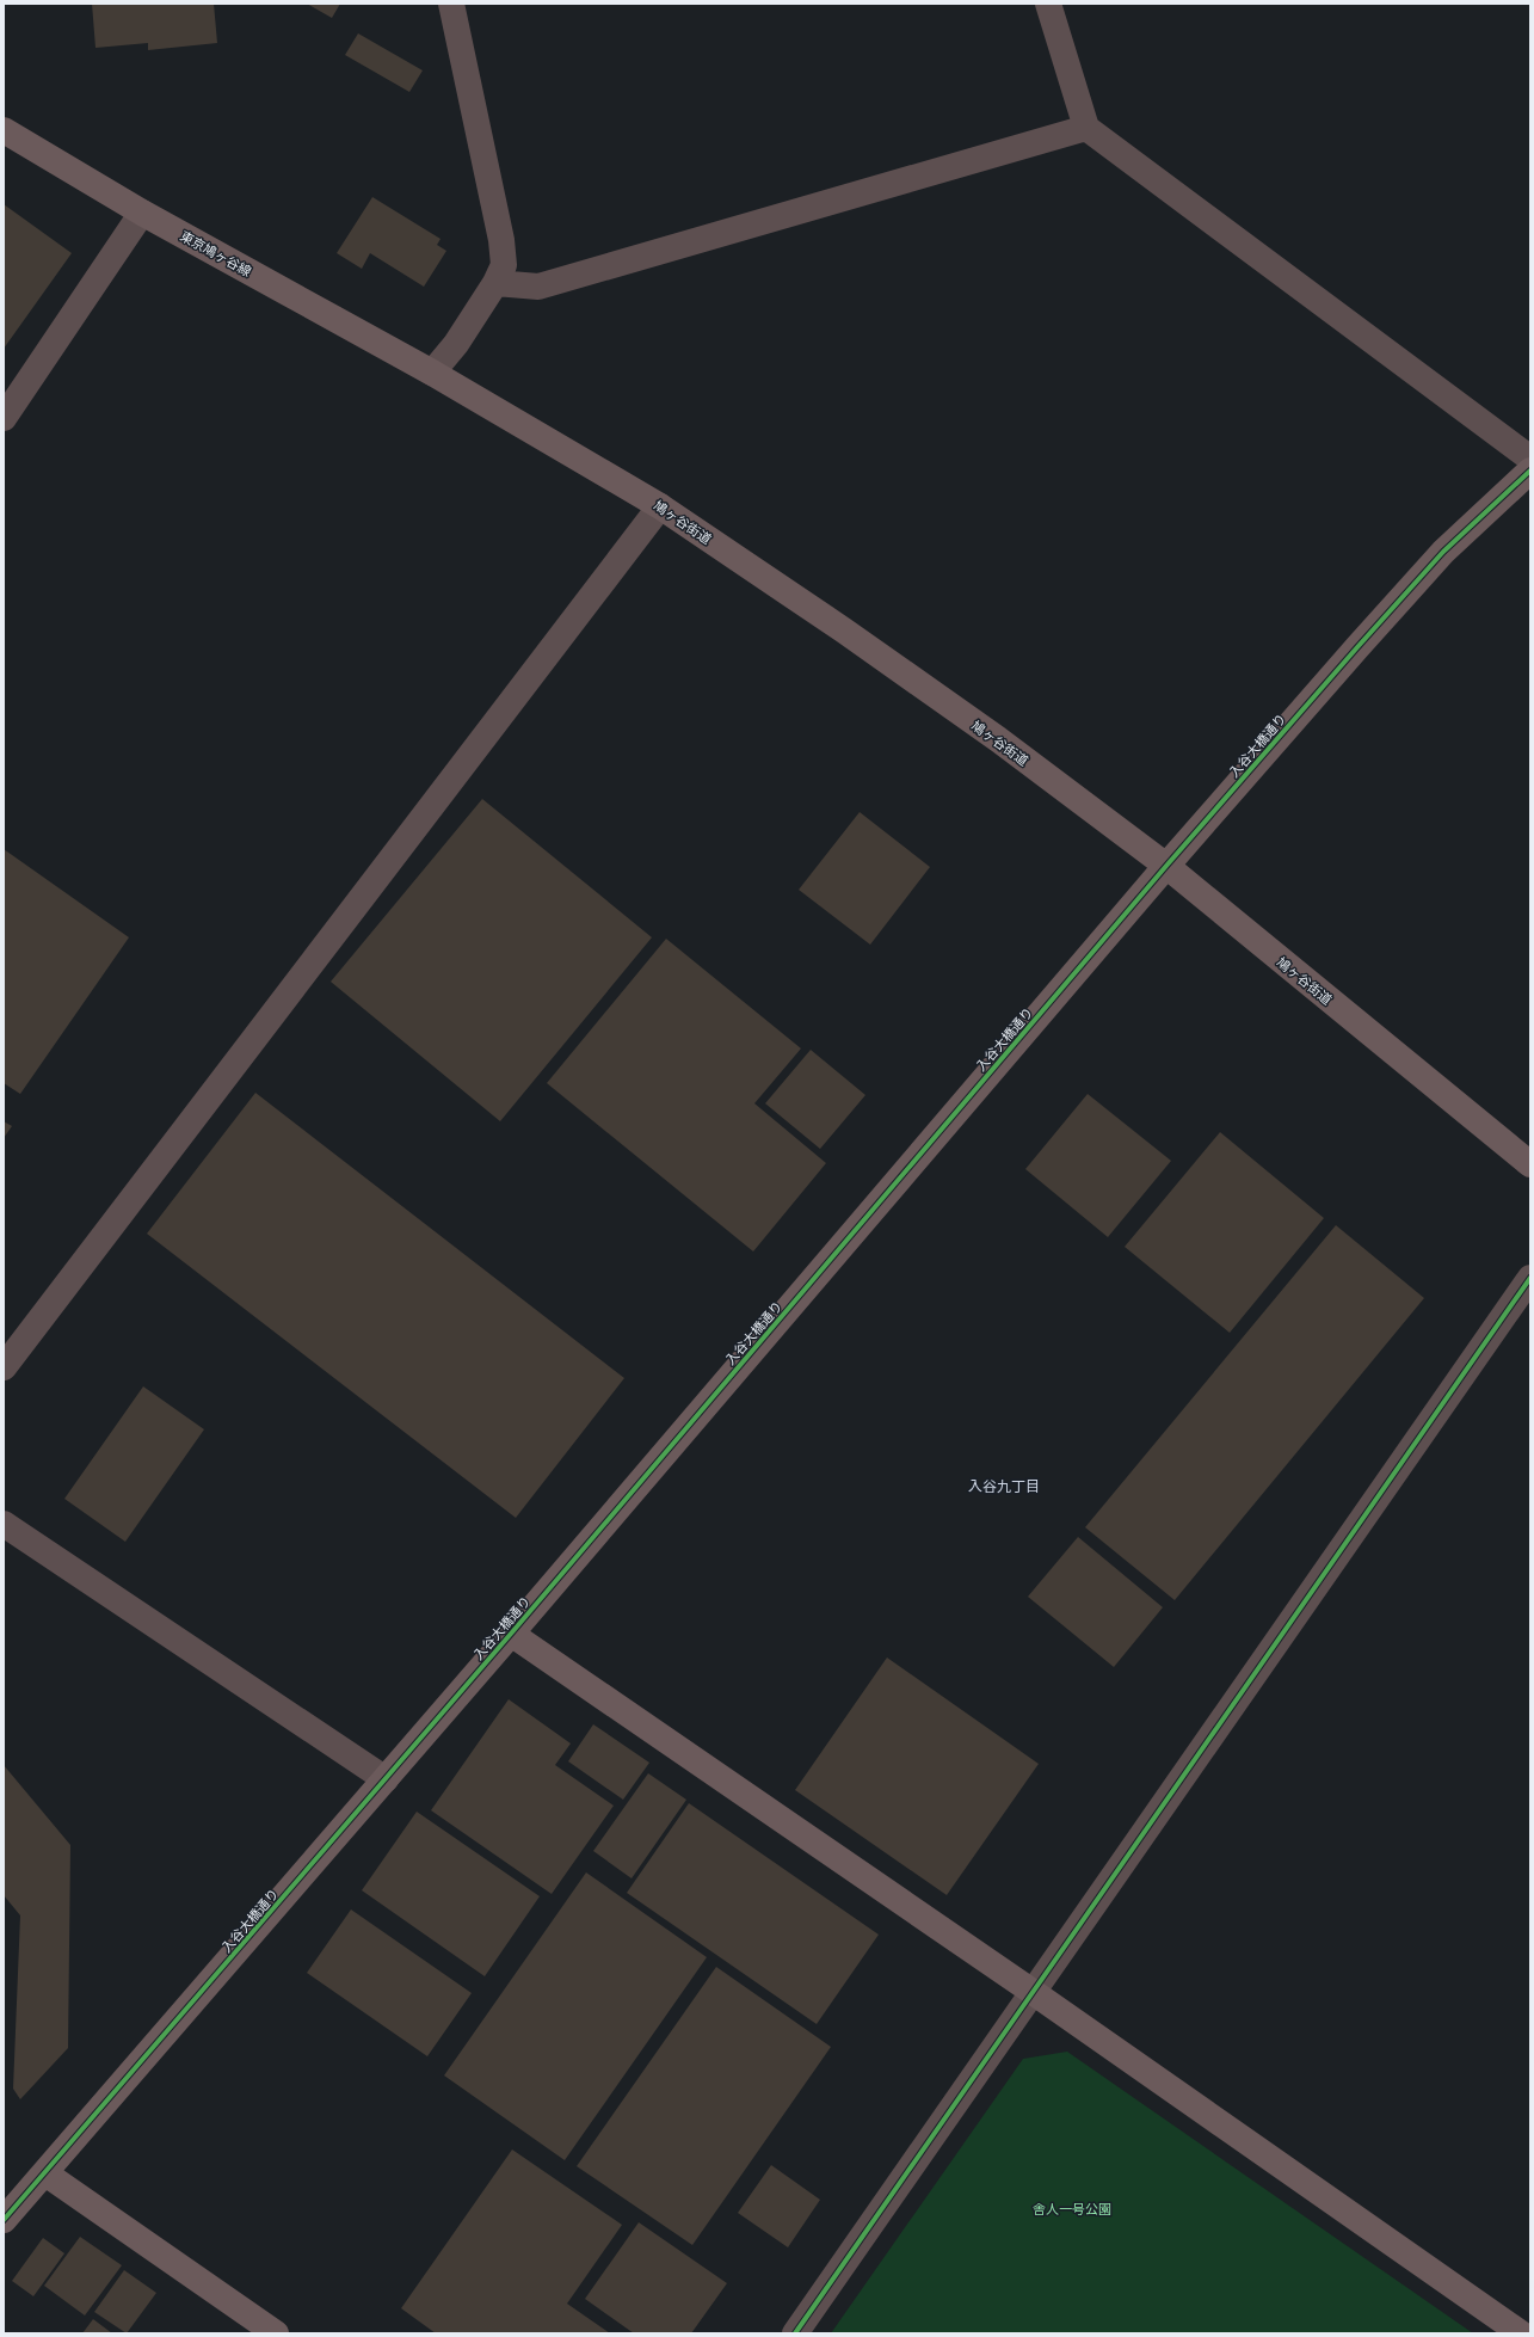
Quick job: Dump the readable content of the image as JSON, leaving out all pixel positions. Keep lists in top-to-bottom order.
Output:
{
  "streets": {
    "street": ["東京鳩ヶ谷線", "鳩ヶ谷街道", "入谷大橋通り"]
  },
  "crossings": [
    ["東京鳩ヶ谷線", "鳩ヶ谷街道"],
    ["鳩ヶ谷街道", "入谷大橋通り"]
  ],
  "districts": ["入谷九丁目"],
  "parks": ["舎人一号公園"]
}
